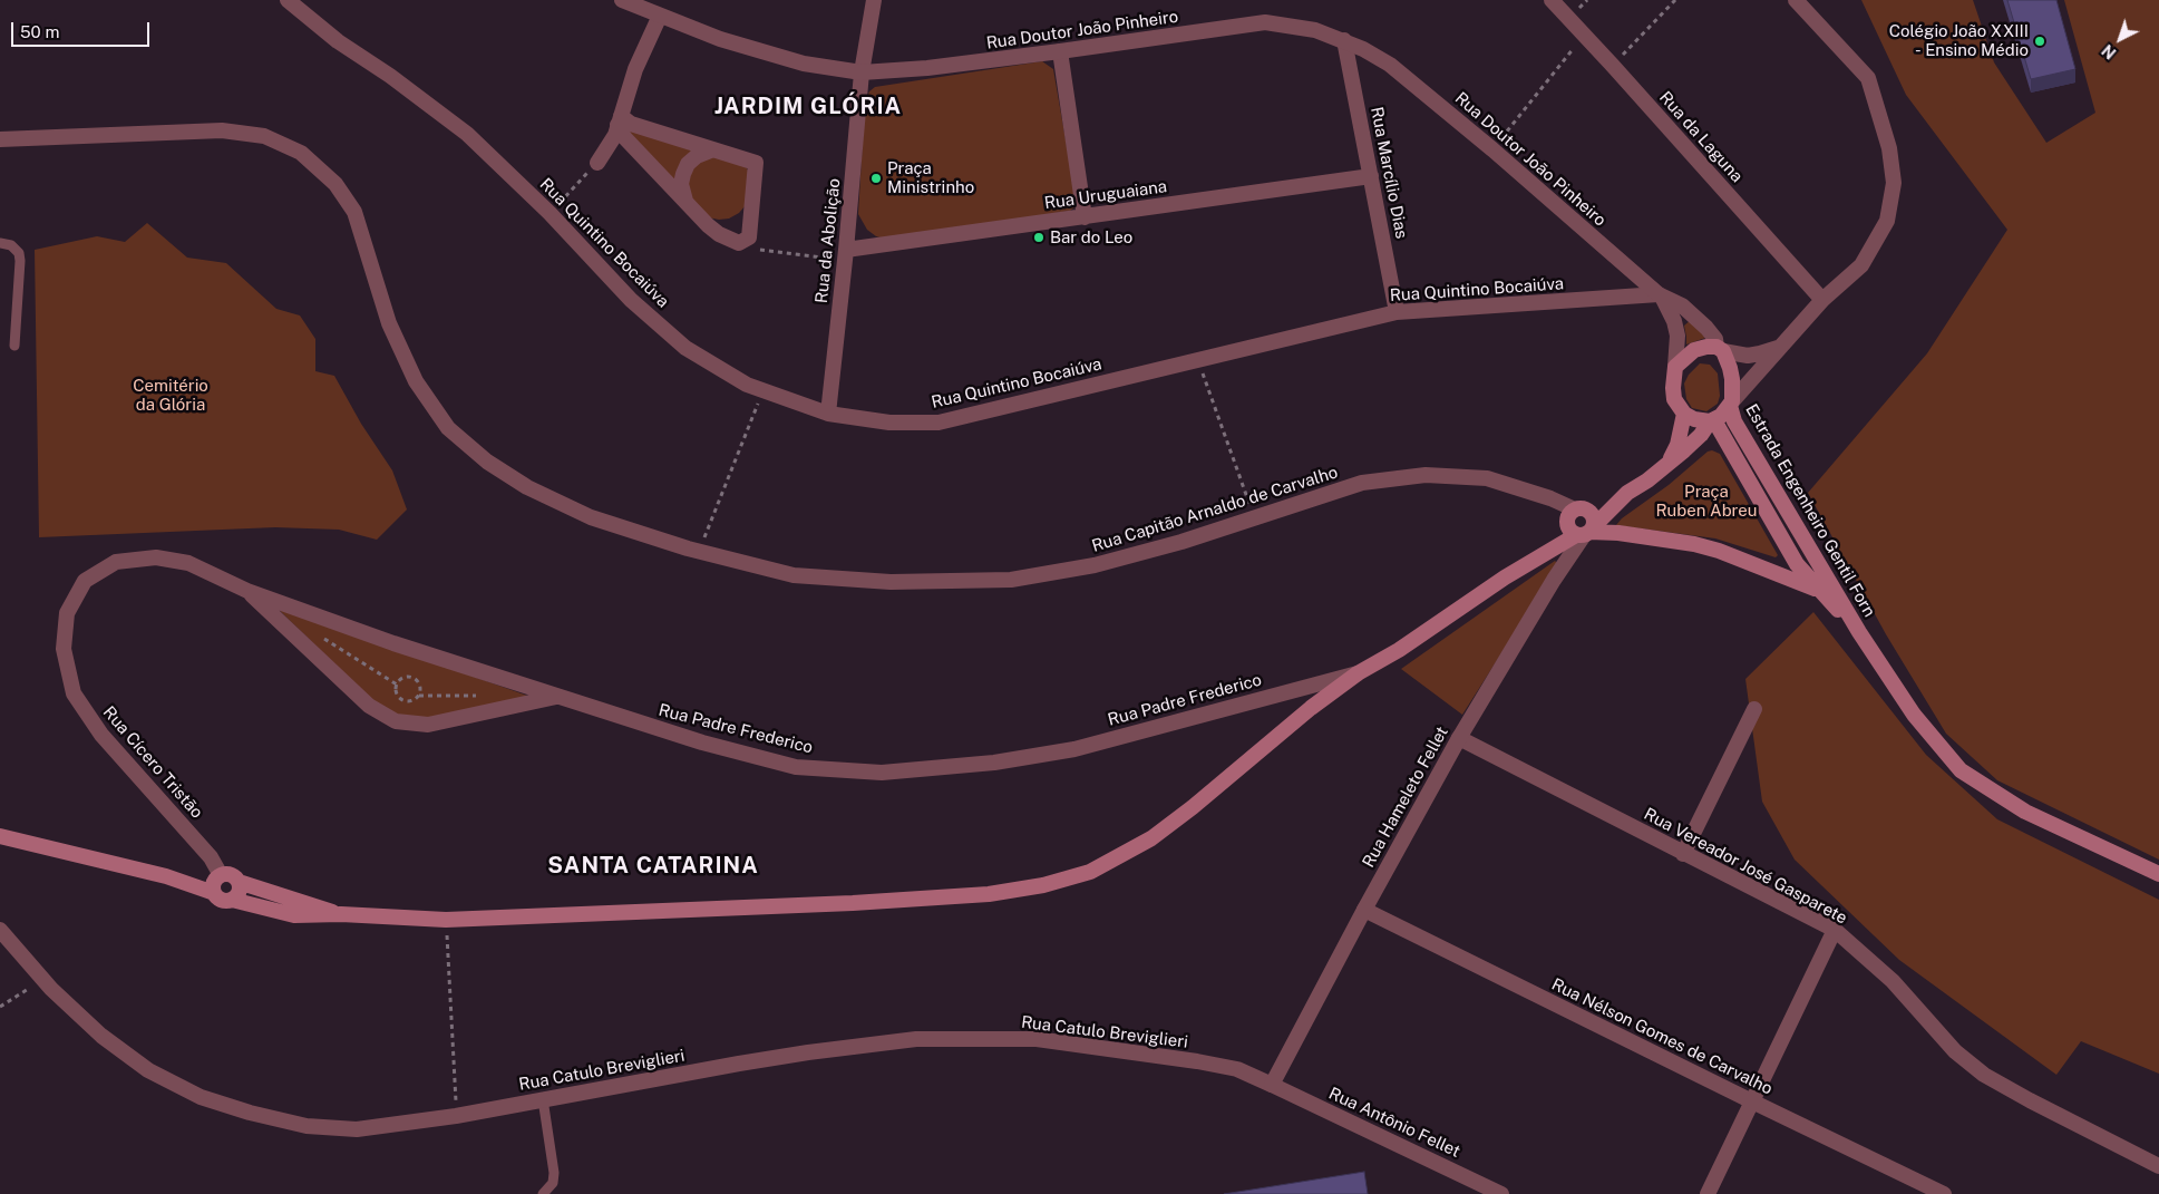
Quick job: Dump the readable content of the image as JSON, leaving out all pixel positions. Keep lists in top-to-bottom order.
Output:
{
  "streets": {
    "main road": ["Estrada Engenheiro Gentil Forn"],
    "street": [
      "Rua Doutor João Pinheiro",
      "Rua da Laguna",
      "Rua Marcílio Dias",
      "Rua Uruguaiana",
      "Rua da Abolição",
      "Rua Quintino Bocaiúva",
      "Rua Capitão Arnaldo de Carvalho",
      "Rua Padre Frederico",
      "Rua Cícero Tristão",
      "Rua Hameleto Fellet",
      "Rua Vereador José Gasparete",
      "Rua Catulo Breviglieri",
      "Rua Nélson Gomes de Carvalho",
      "Rua Antônio Fellet"
    ]
  },
  "crossings": [
    ["Rua Doutor João Pinheiro", "Rua Marcílio Dias"],
    ["Rua Doutor João Pinheiro", "Rua da Abolição"],
    ["Rua Doutor João Pinheiro", "Rua Quintino Bocaiúva"],
    ["Rua Doutor João Pinheiro", "Estrada Engenheiro Gentil Forn"],
    ["Rua Marcílio Dias", "Rua Uruguaiana"],
    ["Rua Marcílio Dias", "Rua Quintino Bocaiúva"],
    ["Rua Uruguaiana", "Rua da Abolição"],
    ["Rua da Abolição", "Rua Quintino Bocaiúva"],
    ["Rua Padre Frederico", "Rua Cícero Tristão"],
    ["Rua Hameleto Fellet", "Rua Vereador José Gasparete"],
    ["Rua Hameleto Fellet", "Rua Catulo Breviglieri"],
    ["Rua Hameleto Fellet", "Rua Nélson Gomes de Carvalho"],
    ["Rua Hameleto Fellet", "Rua Antônio Fellet"],
    ["Rua Catulo Breviglieri", "Rua Antônio Fellet"]
  ],
  "districts": ["JARDIM GLÓRIA", "SANTA CATARINA"],
  "parks": ["Cemitério da Glória", "Praça Ruben Abreu"],
  "places": ["Colégio João XXIII - Ensino Médio", "Praça Ministrinho", "Bar do Leo"],
  "scale_bar": "50 m",
  "north": "bottom left"
}
